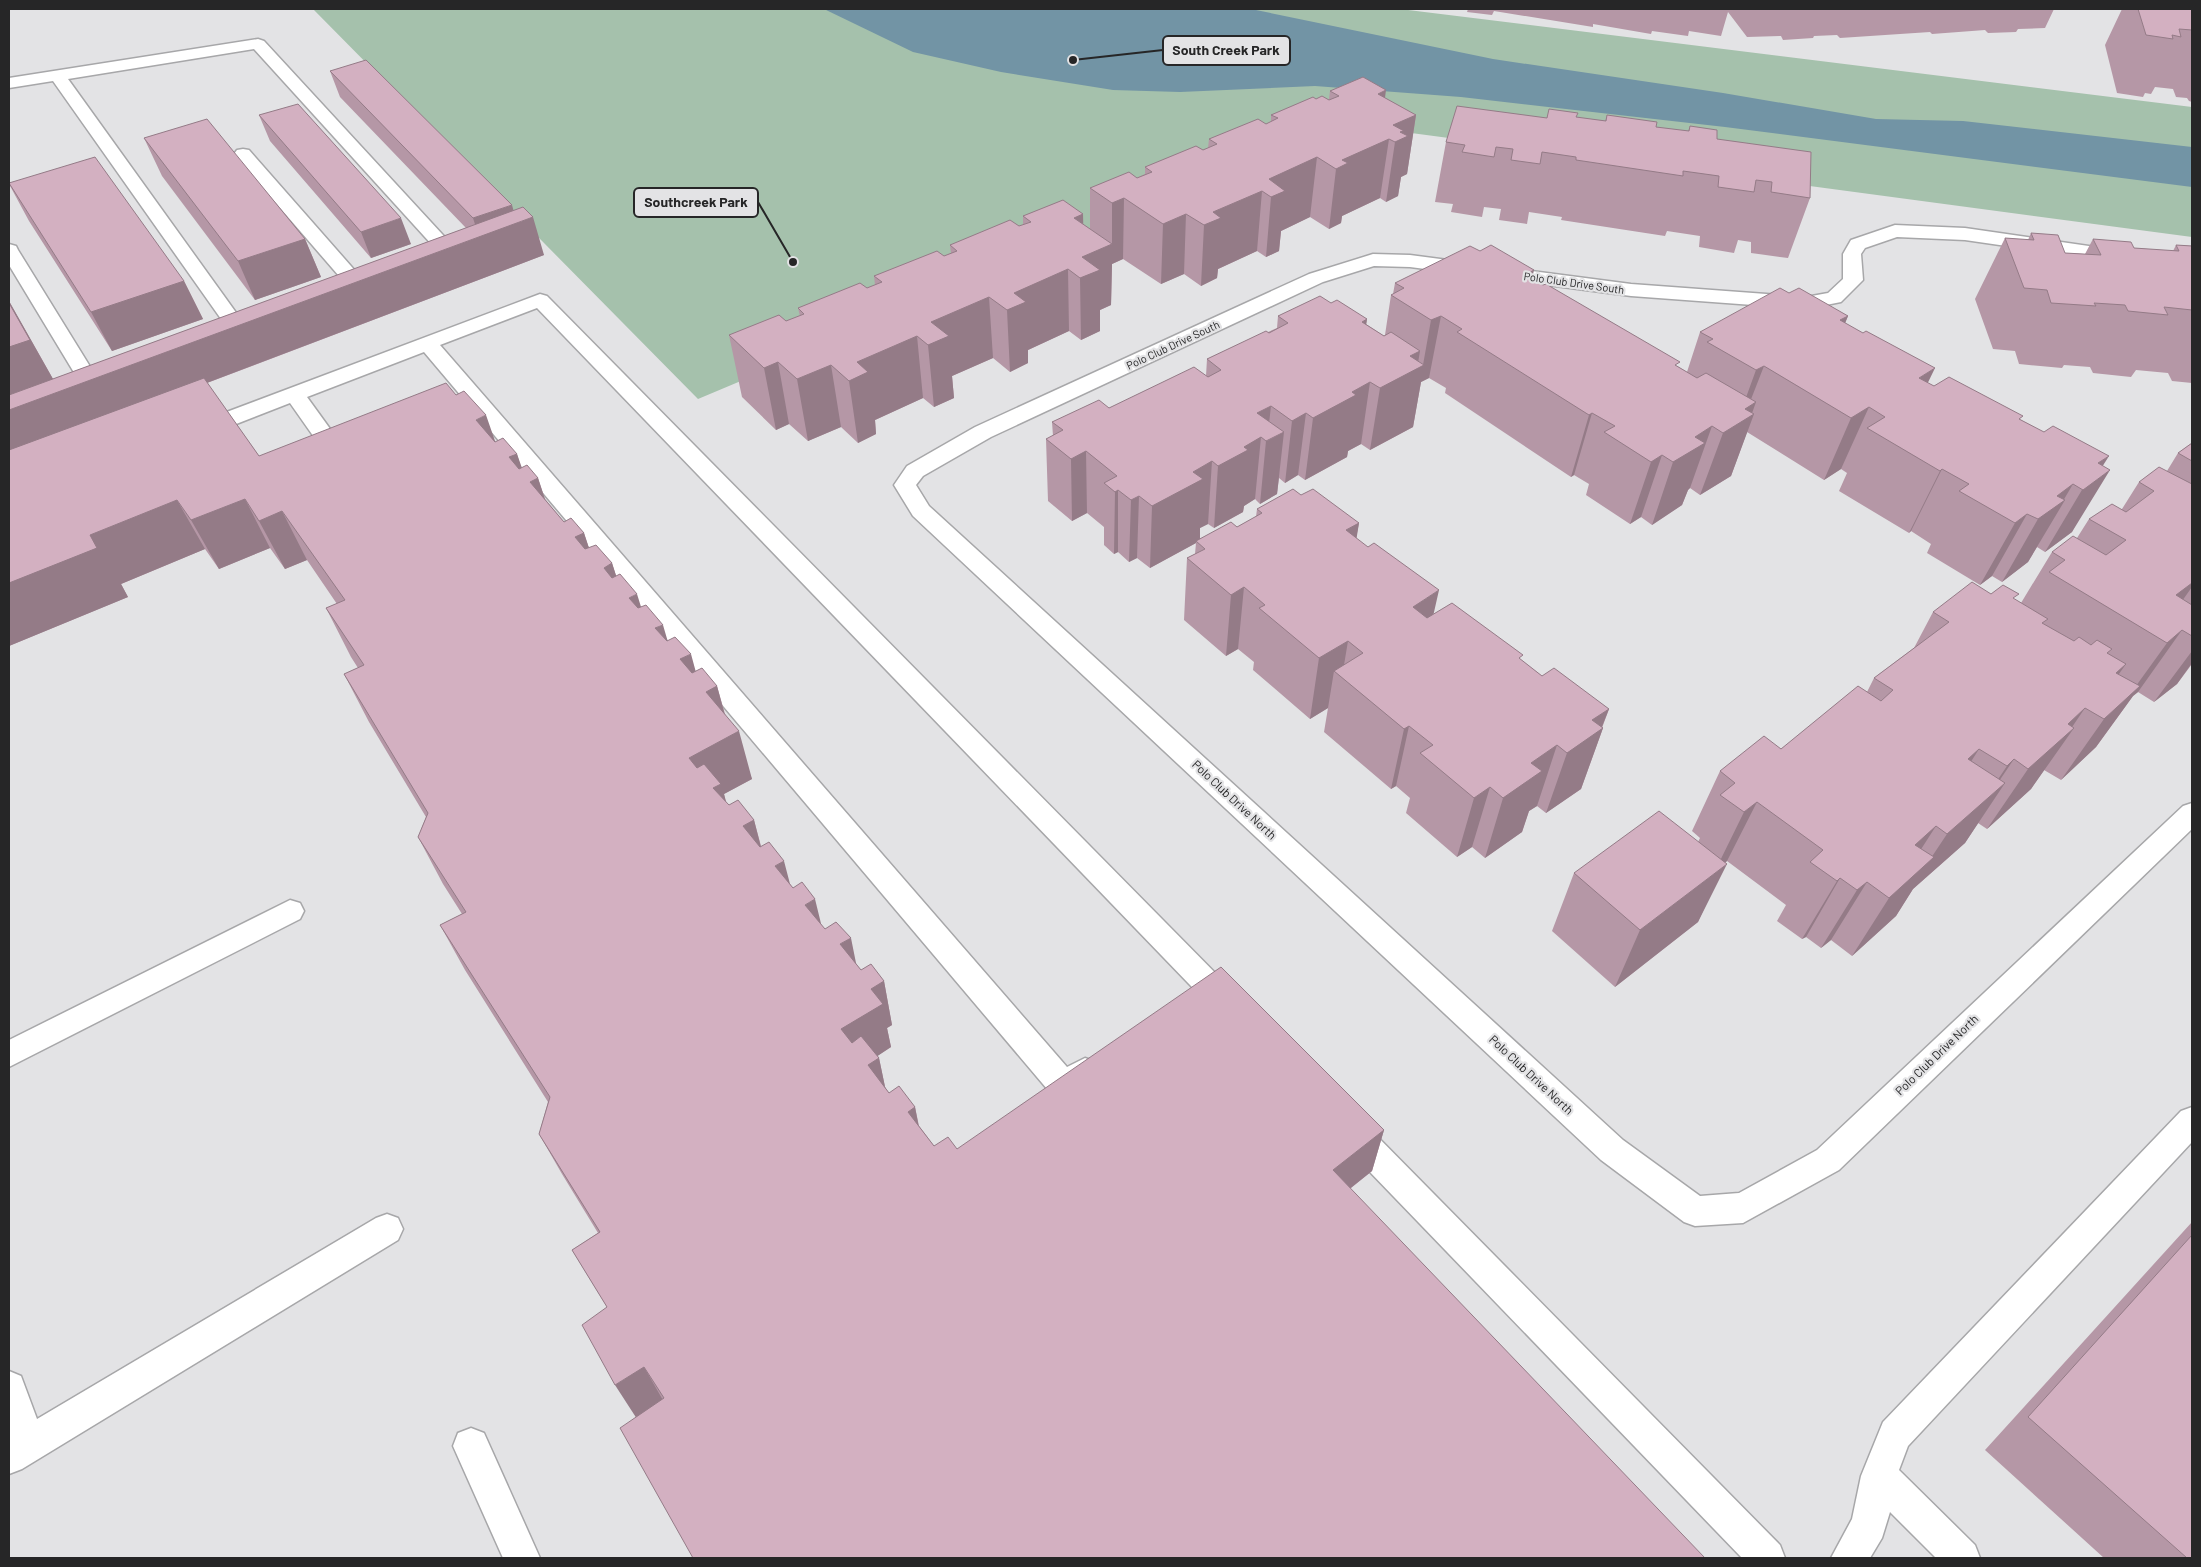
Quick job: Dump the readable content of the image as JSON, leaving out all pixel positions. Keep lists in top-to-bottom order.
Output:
{
  "streets": {
    "lane": ["Polo Club Drive South", "Polo Club Drive North"]
  },
  "crossings": [
    ["Polo Club Drive South", "Polo Club Drive North"]
  ],
  "places": ["South Creek Park", "Southcreek Park"]
}
